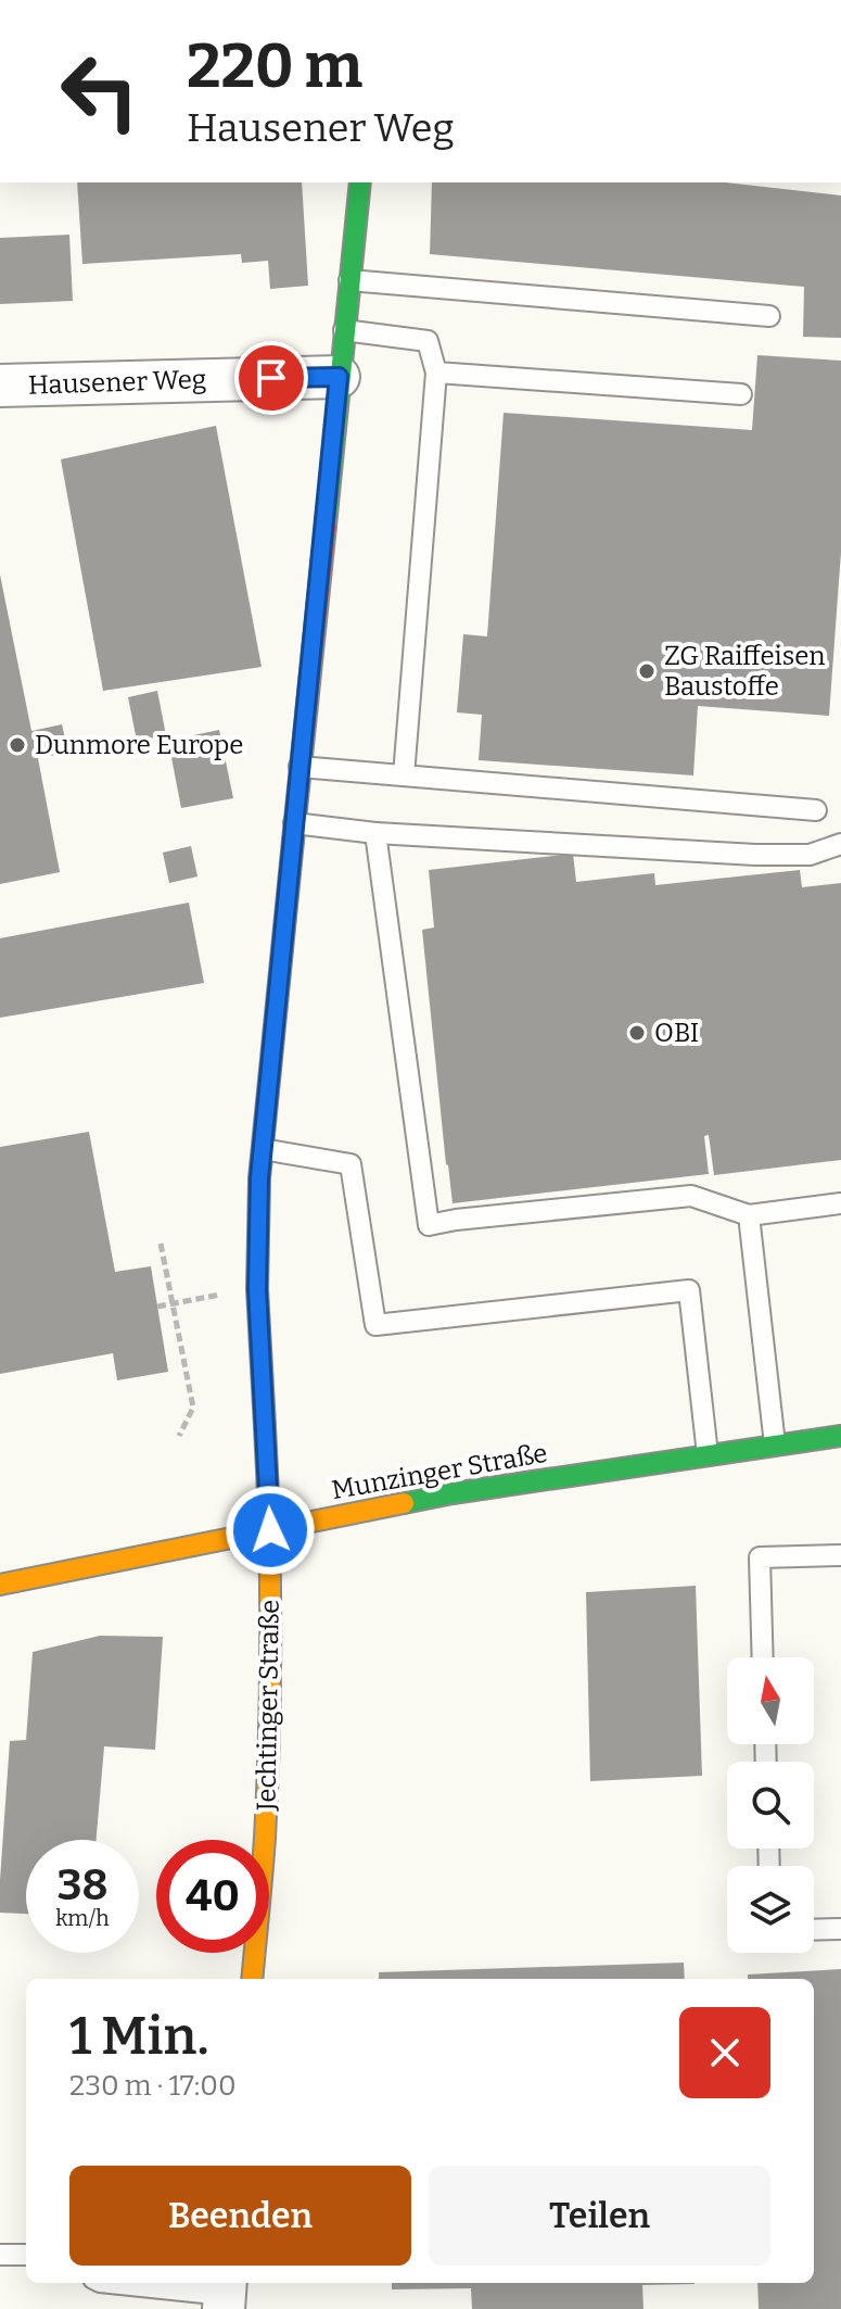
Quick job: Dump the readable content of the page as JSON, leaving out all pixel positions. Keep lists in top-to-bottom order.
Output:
{
  "streets": {
    "street": ["Hausener Weg", "Munzinger Straße", "Jechtinger Straße"]
  },
  "crossings": [
    ["Hausener Weg", "Jechtinger Straße"],
    ["Munzinger Straße", "Jechtinger Straße"]
  ],
  "places": ["ZG Raiffeisen Baustoffe", "Dunmore Europe", "OBI"],
  "north": "top",
  "page": {
    "turn": ["220 m", "Hausener Weg"],
    "speed": "38 km/h",
    "limit": "40",
    "heading": ["1 Min.", "230 m · 17:00"],
    "buttons": ["Beenden", "Teilen"]
  }
}
